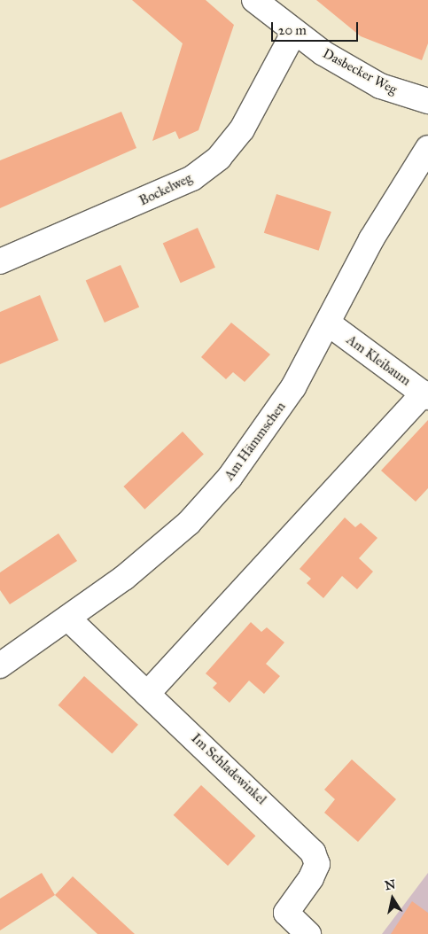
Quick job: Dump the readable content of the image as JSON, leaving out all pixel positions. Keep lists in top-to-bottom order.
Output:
{
  "streets": {
    "street": [
      "Dasbecker Weg",
      "Bockelweg",
      "Am Kleibaum",
      "Am Hämmschen",
      "Im Schladewinkel"
    ]
  },
  "crossings": [
    ["Dasbecker Weg", "Bockelweg"],
    ["Am Kleibaum", "Am Hämmschen"],
    ["Am Hämmschen", "Im Schladewinkel"]
  ],
  "scale_bar": "20 m",
  "north": "top"
}
